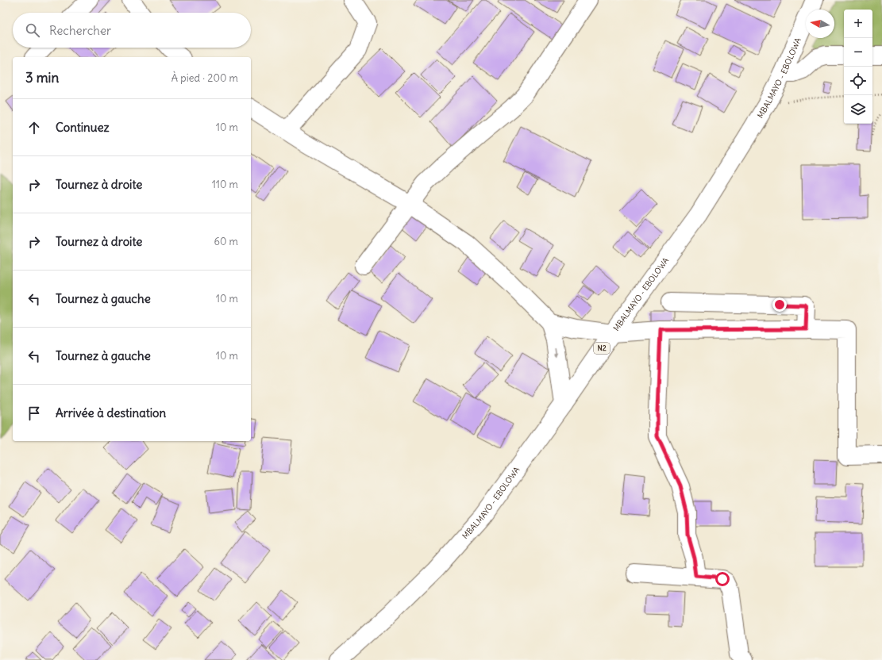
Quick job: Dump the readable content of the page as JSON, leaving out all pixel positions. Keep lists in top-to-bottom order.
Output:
{
  "streets": {
    "main road": ["MBALMAYO - EBOLOWA", "N2"]
  },
  "north": "left",
  "page": {
    "map_buttons": ["+", "−"],
    "search": "Rechercher",
    "heading": ["3 min", "À pied · 200 m"],
    "list": [
      ["Continuez", "10 m"],
      ["Tournez à droite", "110 m"],
      ["Tournez à droite", "60 m"],
      ["Tournez à gauche", "10 m"],
      ["Tournez à gauche", "10 m"],
      "Arrivée à destination"
    ]
  }
}
